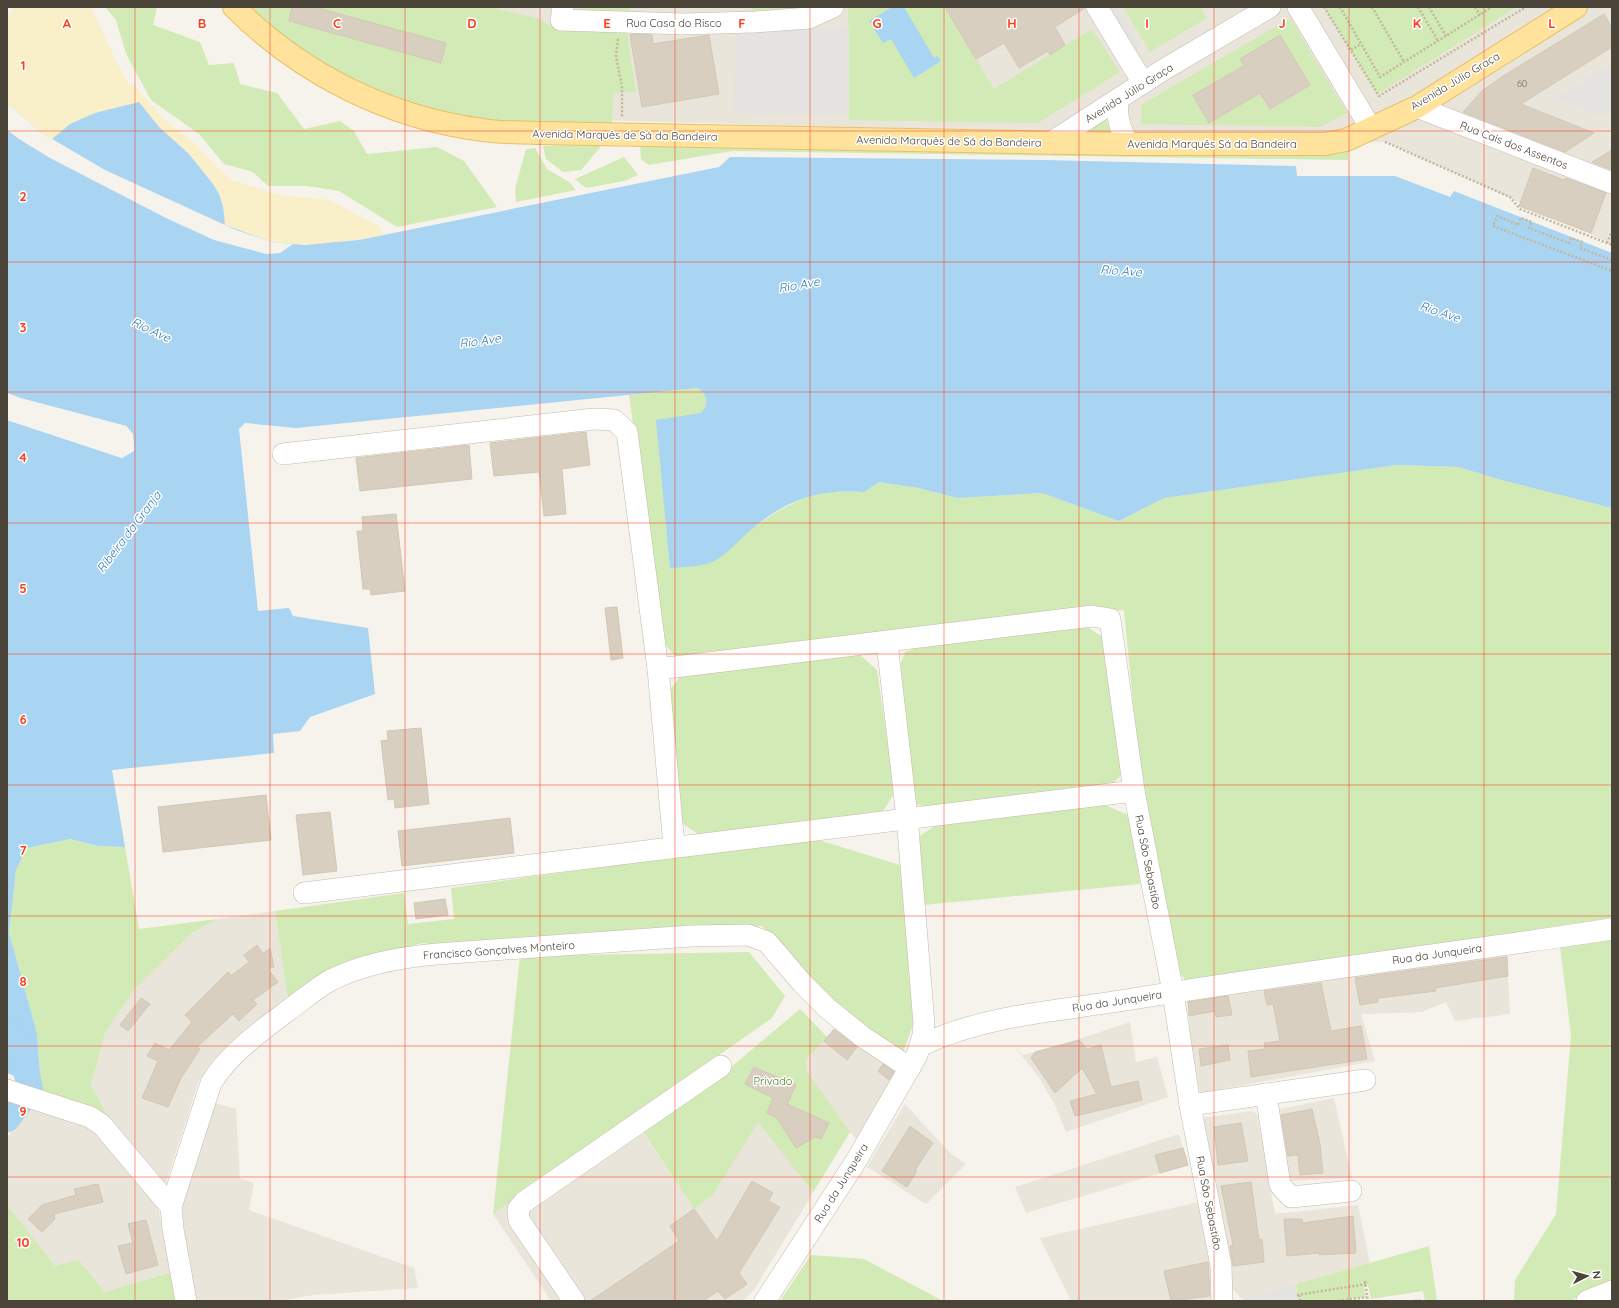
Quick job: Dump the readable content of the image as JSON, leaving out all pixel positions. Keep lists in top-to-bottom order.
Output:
{
  "streets": {
    "main road": ["Avenida Júlio Graça", "Avenida Marquês de Sá da Bandeira", "Avenida Marquês Sá da Bandeira"],
    "street": [
      "Rua Casa do Risco",
      "Rua Cais dos Assentos",
      "Rua São Sebastião",
      "Francisco Gonçalves Monteiro",
      "Rua da Junqueira"
    ]
  },
  "crossings": [
    ["Avenida Júlio Graça", "Avenida Marquês de Sá da Bandeira"],
    ["Avenida Júlio Graça", "Avenida Marquês Sá da Bandeira"],
    ["Avenida Júlio Graça", "Rua Cais dos Assentos"],
    ["Avenida Marquês de Sá da Bandeira", "Avenida Marquês Sá da Bandeira"],
    ["Rua São Sebastião", "Rua da Junqueira"],
    ["Francisco Gonçalves Monteiro", "Rua da Junqueira"]
  ],
  "water": ["Rio Ave", "Ribeira da Granja"],
  "parks": ["Privado"],
  "house_numbers": ["60"],
  "north": "right",
  "grid": {
    "columns": [
      "A",
      "B",
      "C",
      "D",
      "E",
      "F",
      "G",
      "H",
      "I",
      "J",
      "K",
      "L"
    ],
    "rows": [
      "1",
      "2",
      "3",
      "4",
      "5",
      "6",
      "7",
      "8",
      "9",
      "10"
    ]
  }
}
